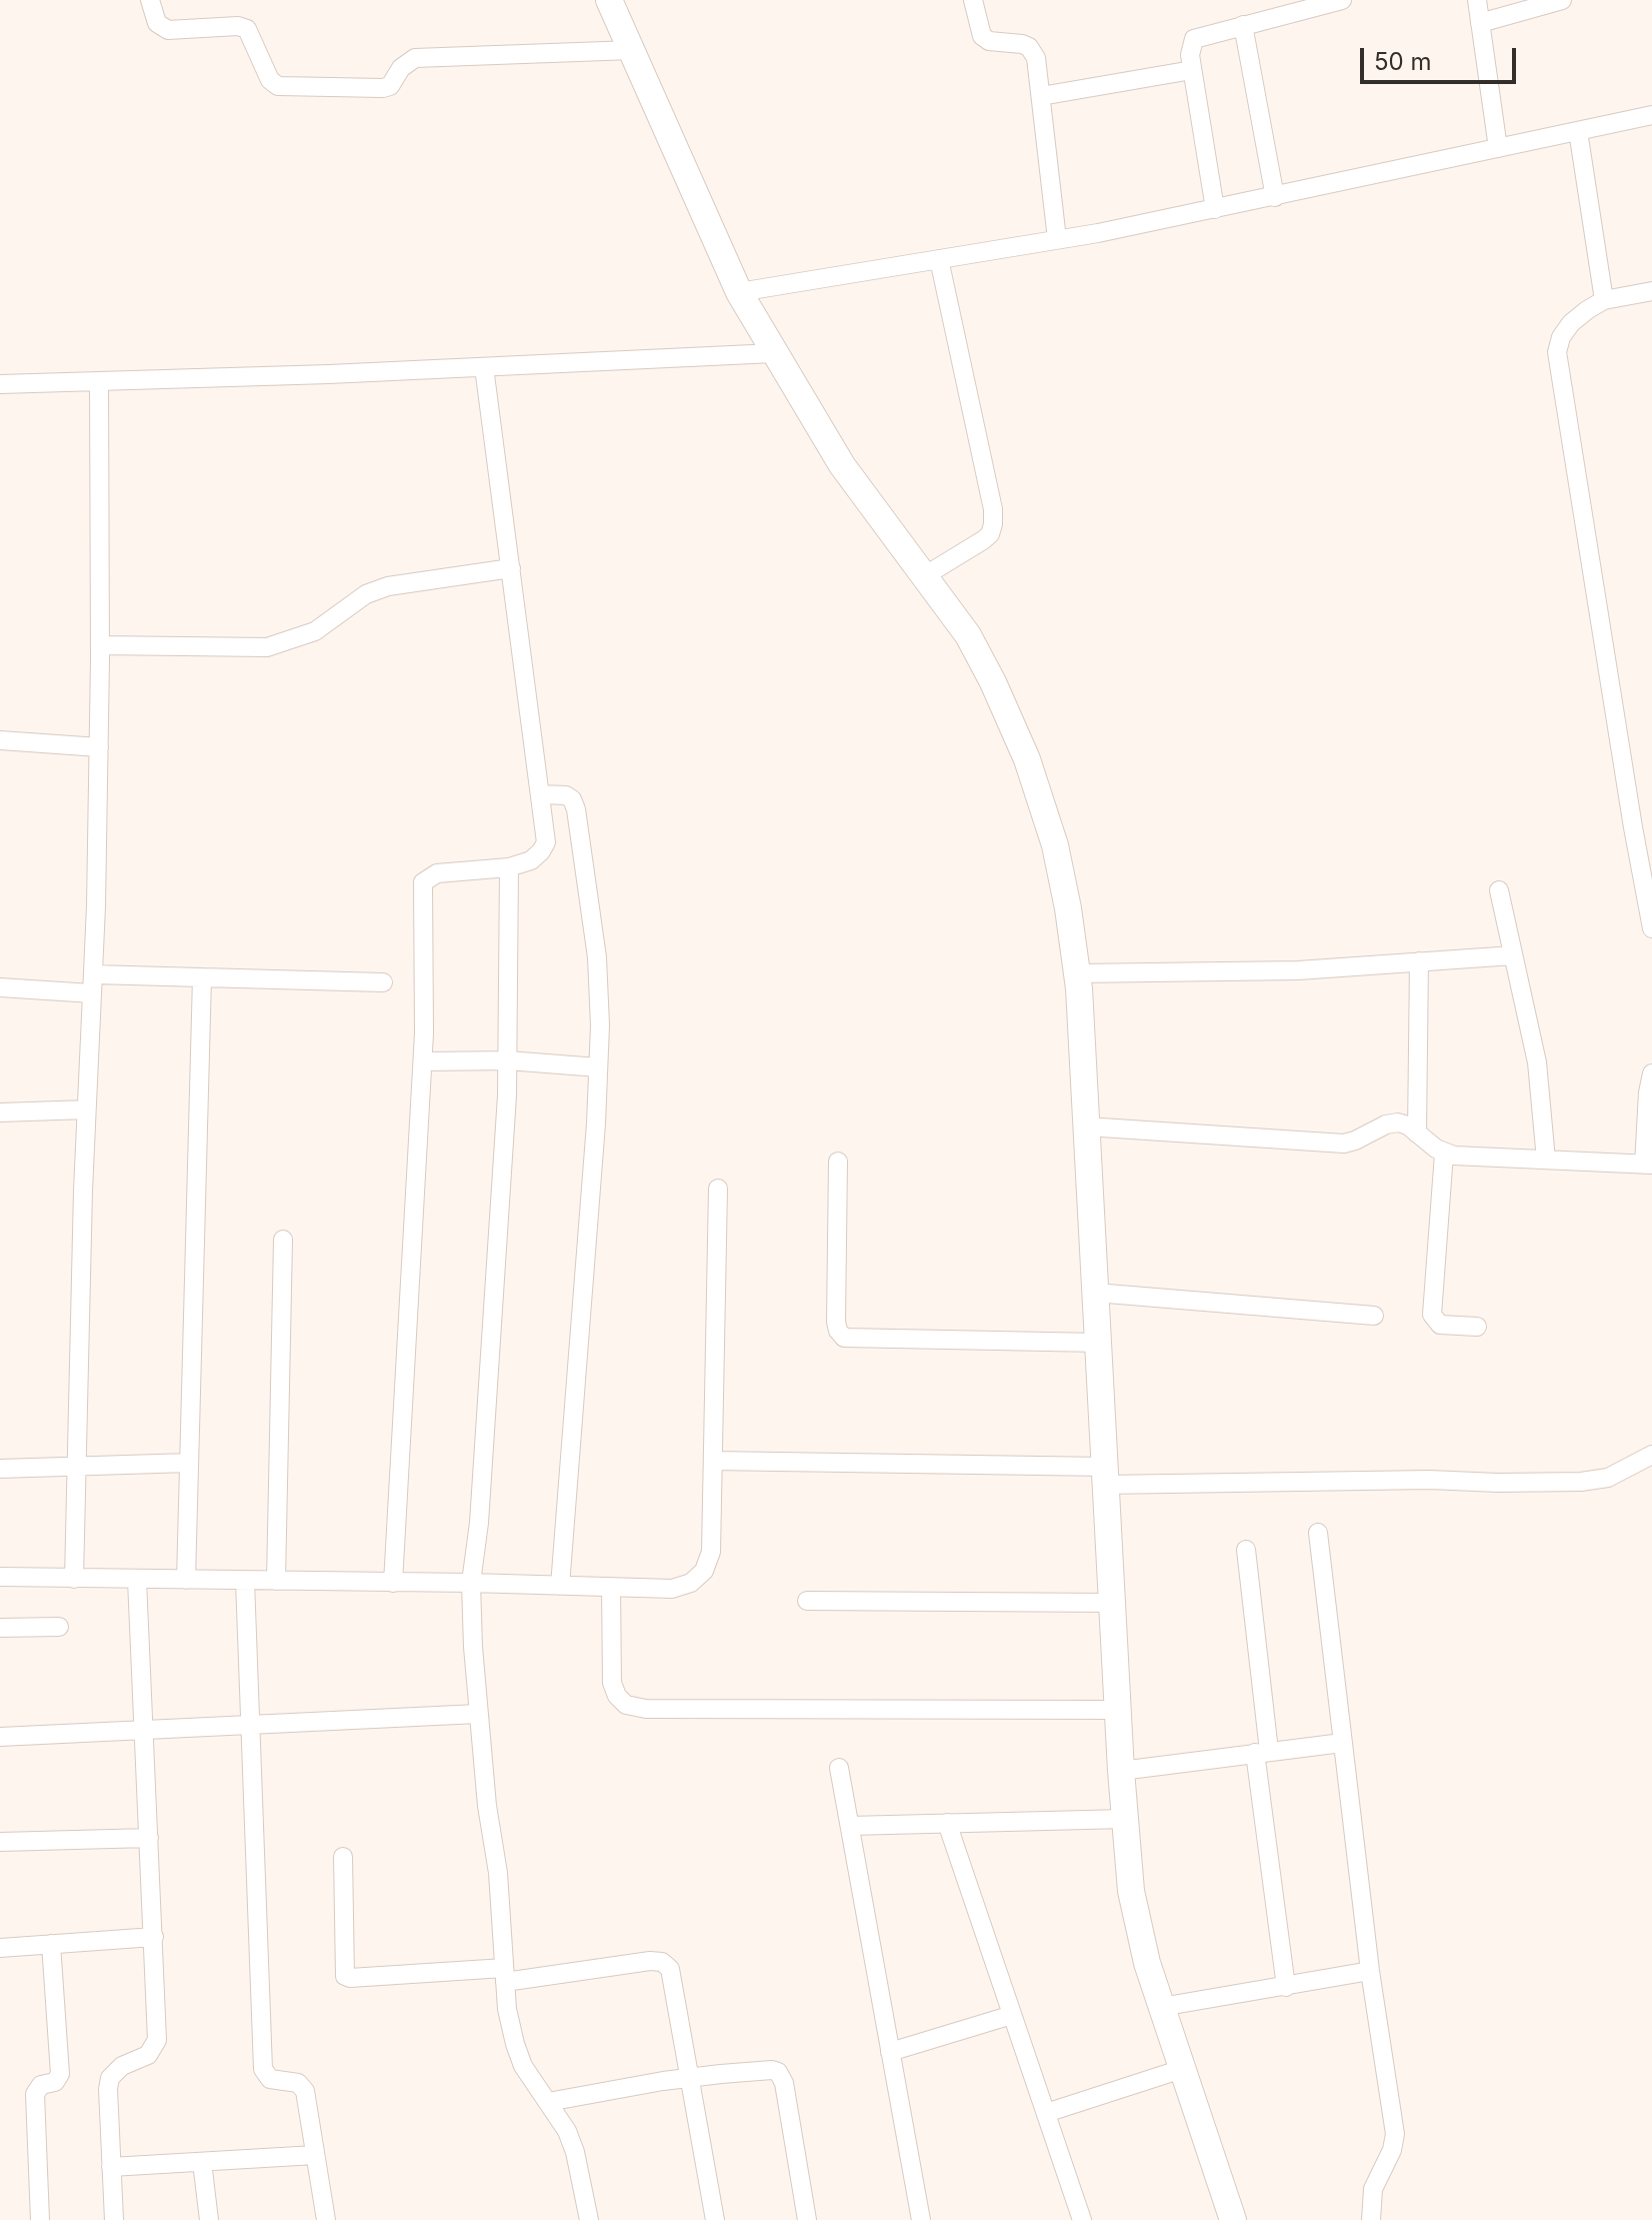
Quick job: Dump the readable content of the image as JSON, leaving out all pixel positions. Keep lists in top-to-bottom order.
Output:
{
  "scale_bar": "50 m"
}
